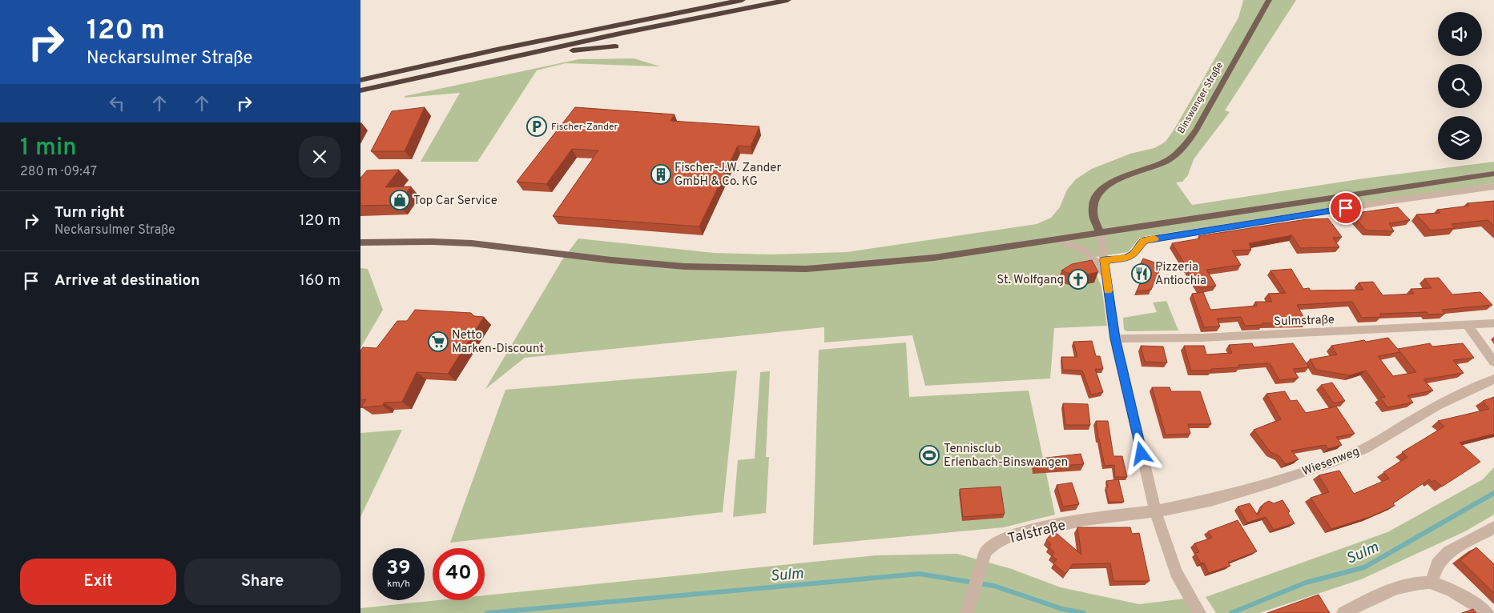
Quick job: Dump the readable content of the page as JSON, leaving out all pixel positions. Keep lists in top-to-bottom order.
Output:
{
  "streets": {
    "main road": ["Binswanger Straße"],
    "street": ["Sulmstraße", "Wiesenweg", "Talstraße"]
  },
  "crossings": [
    ["Wiesenweg", "Talstraße"]
  ],
  "water": ["Sulm"],
  "places": {
    "parking": ["Fischer-Zander"],
    "building": ["Fischer-J.W. Zander GmbH & Co. KG"],
    "shop": ["Top Car Service"],
    "restaurant": ["Pizzeria Antiochia"],
    "church": ["St. Wolfgang"],
    "supermarket": ["Netto Marken-Discount"],
    "sports": ["Tennisclub Erlenbach-Binswangen"]
  },
  "page": {
    "turn": ["120 m", "Neckarsulmer Straße"],
    "heading": ["1 min", "280 m · 09:47"],
    "list": [
      {
        "name": "Turn right",
        "note": "Neckarsulmer Straße",
        "value": "120 m"
      },
      {
        "name": "Arrive at destination",
        "value": "160 m"
      }
    ],
    "speed": "39 km/h",
    "limit": "40",
    "buttons": ["Exit", "Share"]
  }
}
